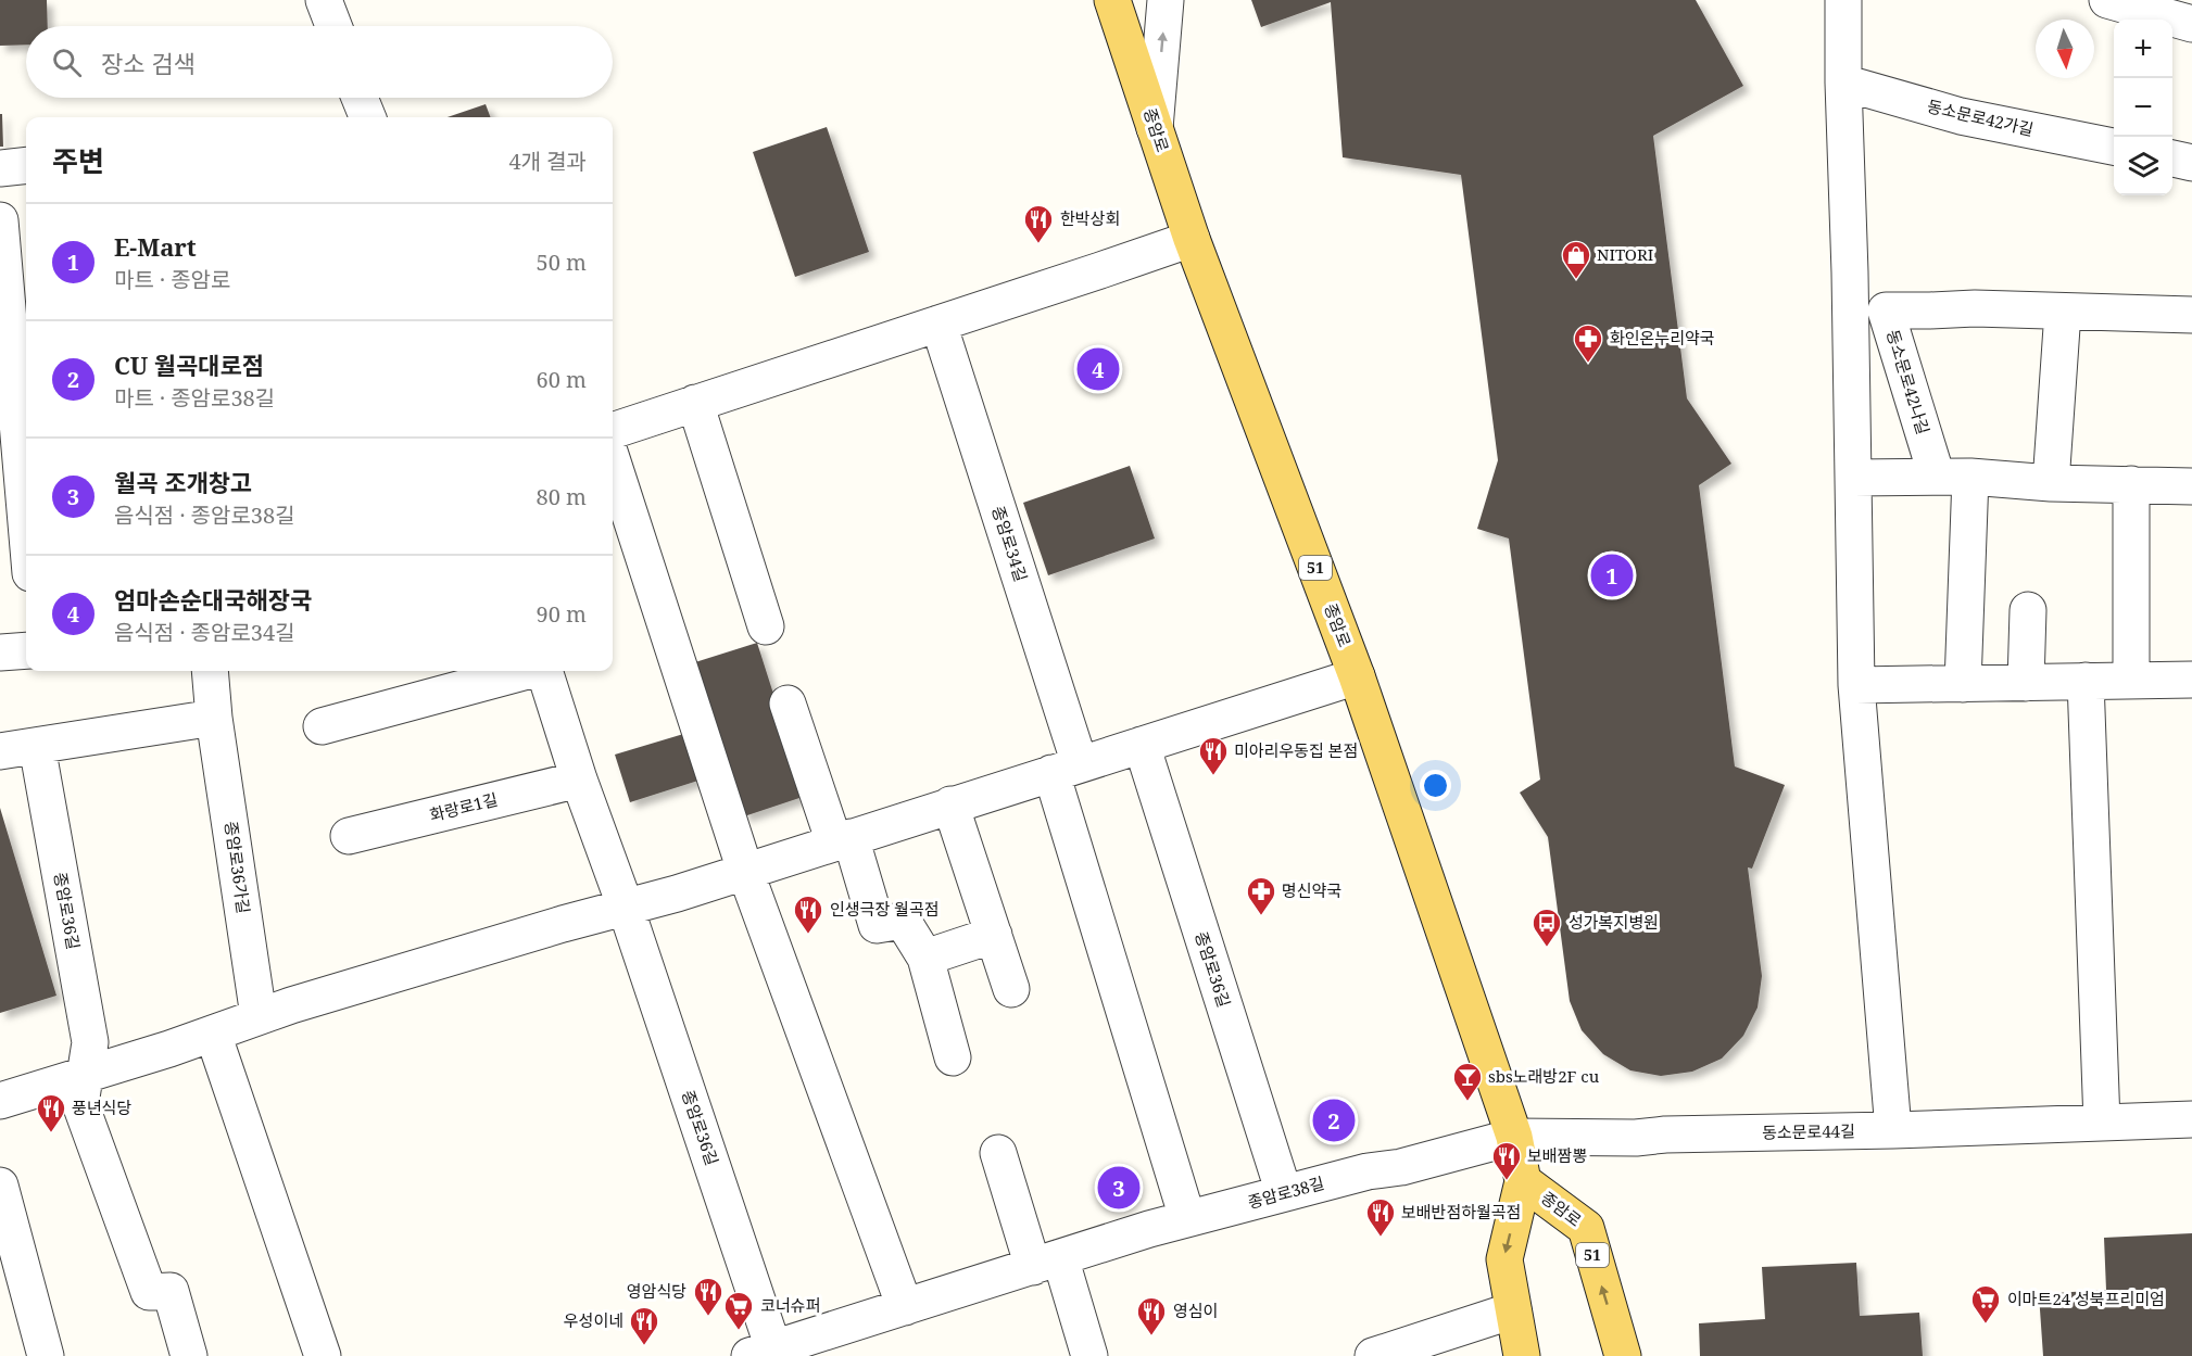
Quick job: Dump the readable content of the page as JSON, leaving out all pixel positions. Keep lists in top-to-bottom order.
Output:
{
  "streets": {
    "main road": ["종암로", "51"],
    "street": [
      "동소문로42가길",
      "동소문로42나길",
      "종암로34길",
      "화랑로1길",
      "종암로36가길",
      "종암로36길",
      "동소문로44길",
      "종암로38길"
    ]
  },
  "crossings": [
    ["종암로", "동소문로44길"],
    ["종암로", "종암로38길"],
    ["종암로36길", "종암로38길"],
    ["동소문로44길", "종암로38길"]
  ],
  "places": {
    "restaurant": [
      "한박상회",
      "미아리우동집 본점",
      "인생극장 월곡점",
      "풍년식당",
      "보배짬뽕",
      "보배반점하월곡점",
      "영암식당",
      "영심이",
      "우성이네"
    ],
    "shop": ["NITORI"],
    "pharmacy": ["화인온누리약국", "명신약국"],
    "bus stop": ["성가복지병원"],
    "bar": ["sbs노래방2F cu"],
    "supermarket": ["이마트24 성북프리미엄", "코너슈퍼"]
  },
  "north": "bottom",
  "page": {
    "map_buttons": ["+", "−"],
    "search": "장소 검색",
    "heading": ["주변", "4개 결과"],
    "list": [
      {
        "mark": "1",
        "name": "E-Mart",
        "note": "마트 · 종암로",
        "value": "50 m"
      },
      {
        "mark": "2",
        "name": "CU 월곡대로점",
        "note": "마트 · 종암로38길",
        "value": "60 m"
      },
      {
        "mark": "3",
        "name": "월곡 조개창고",
        "note": "음식점 · 종암로38길",
        "value": "80 m"
      },
      {
        "mark": "4",
        "name": "엄마손순대국해장국",
        "note": "음식점 · 종암로34길",
        "value": "90 m"
      }
    ],
    "pins": [
      "4",
      "1",
      "2",
      "3"
    ]
  }
}
